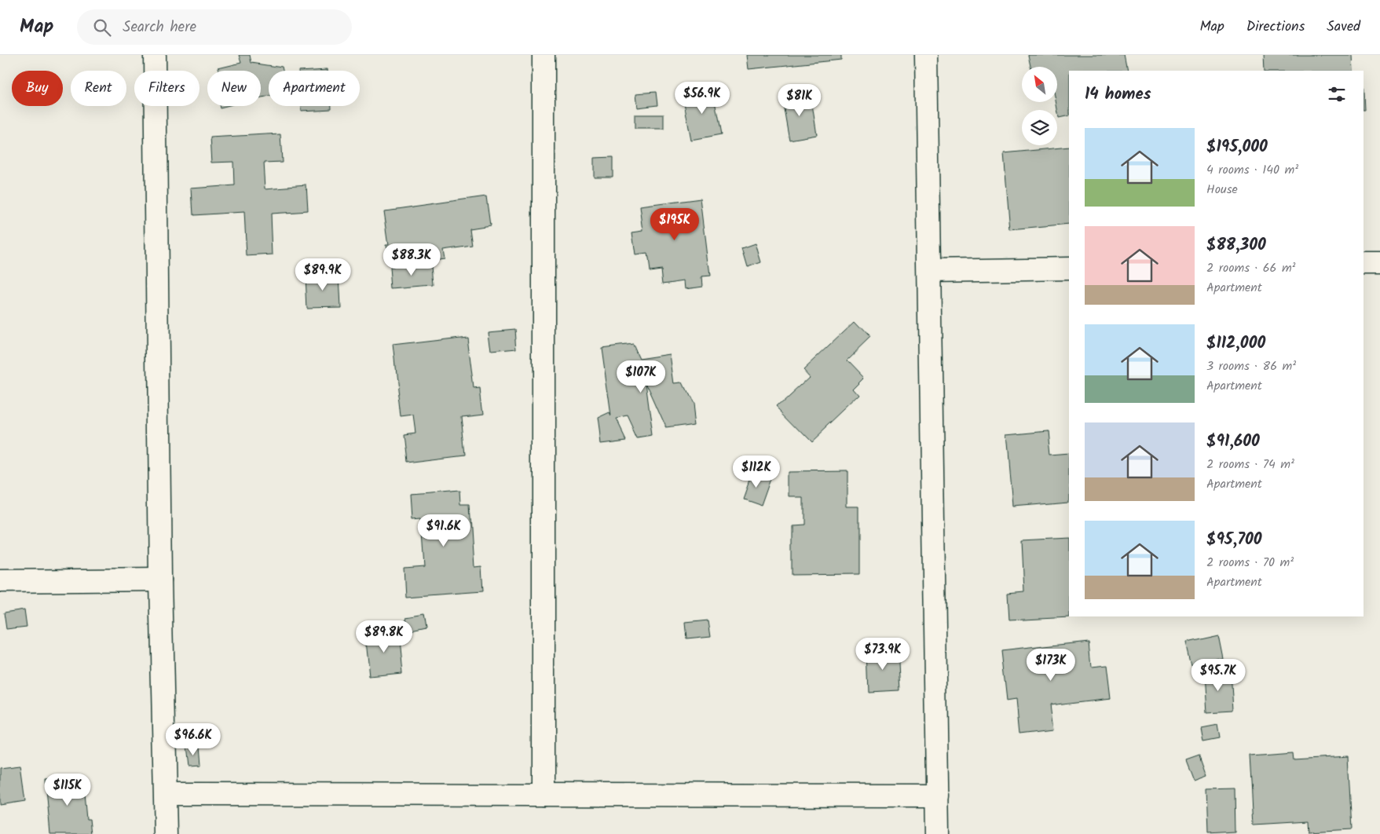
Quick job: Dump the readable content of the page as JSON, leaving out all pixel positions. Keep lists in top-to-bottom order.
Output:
{
  "north": "top left",
  "page": {
    "header": "Map",
    "search": "Search here",
    "nav": ["Map", "Directions", "Saved"],
    "chip": [
      "Buy",
      "Rent",
      "Filters",
      "New",
      "Apartment"
    ],
    "heading": "14 homes",
    "price": [
      "$56.9K",
      "$81K",
      "$195K",
      "$88.3K",
      "$89.9K",
      "$107K",
      "$112K",
      "$91.6K",
      "$89.8K",
      "$73.9K",
      "$173K",
      "$95.7K",
      "$96.6K",
      "$115K"
    ],
    "list": [
      {
        "name": "$195,000",
        "note": "4 rooms · 140 m² · House"
      },
      {
        "name": "$88,300",
        "note": "2 rooms · 66 m² · Apartment"
      },
      {
        "name": "$112,000",
        "note": "3 rooms · 86 m² · Apartment"
      },
      {
        "name": "$91,600",
        "note": "2 rooms · 74 m² · Apartment"
      },
      {
        "name": "$95,700",
        "note": "2 rooms · 70 m² · Apartment"
      }
    ]
  }
}
